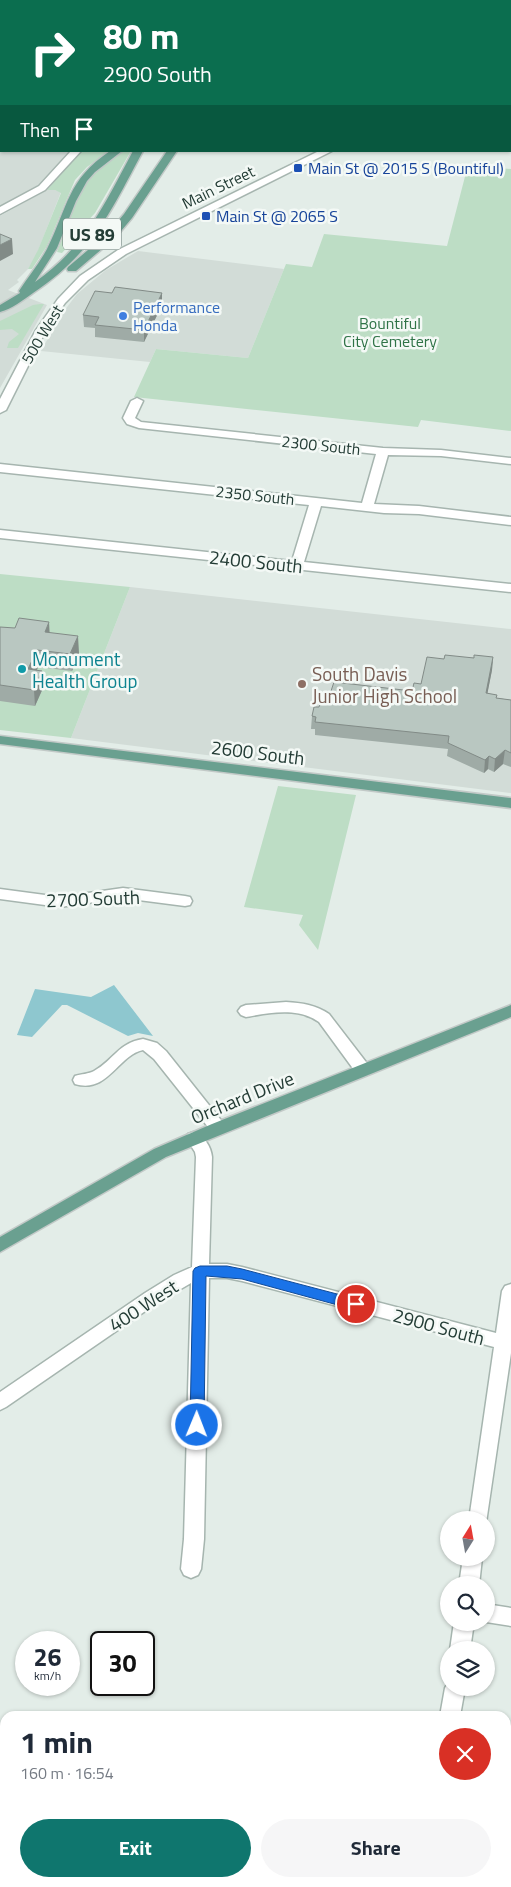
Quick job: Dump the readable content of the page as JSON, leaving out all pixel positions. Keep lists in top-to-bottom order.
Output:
{
  "streets": {
    "main road": [
      "US 89",
      "500 West",
      "2600 South",
      "Orchard Drive"
    ],
    "street": [
      "Main Street",
      "2300 South",
      "2350 South",
      "2400 South",
      "2700 South",
      "400 West",
      "2900 South"
    ]
  },
  "crossings": [
    ["Main Street", "500 West"],
    ["US 89", "500 West"],
    ["Orchard Drive", "400 West"],
    ["400 West", "2900 South"]
  ],
  "parks": ["Bountiful City Cemetery"],
  "places": {
    "transit": ["Main St @ 2015 S (Bountiful)", "Main St @ 2065 S"],
    "other": ["Performance Honda", "Monument Health Group", "South Davis Junior High School"]
  },
  "north": "top",
  "page": {
    "turn": ["80 m", "2900 South"],
    "then": "Then",
    "speed": "26 km/h",
    "limit": "30",
    "heading": ["1 min", "160 m · 16:54"],
    "buttons": ["Exit", "Share"]
  }
}
